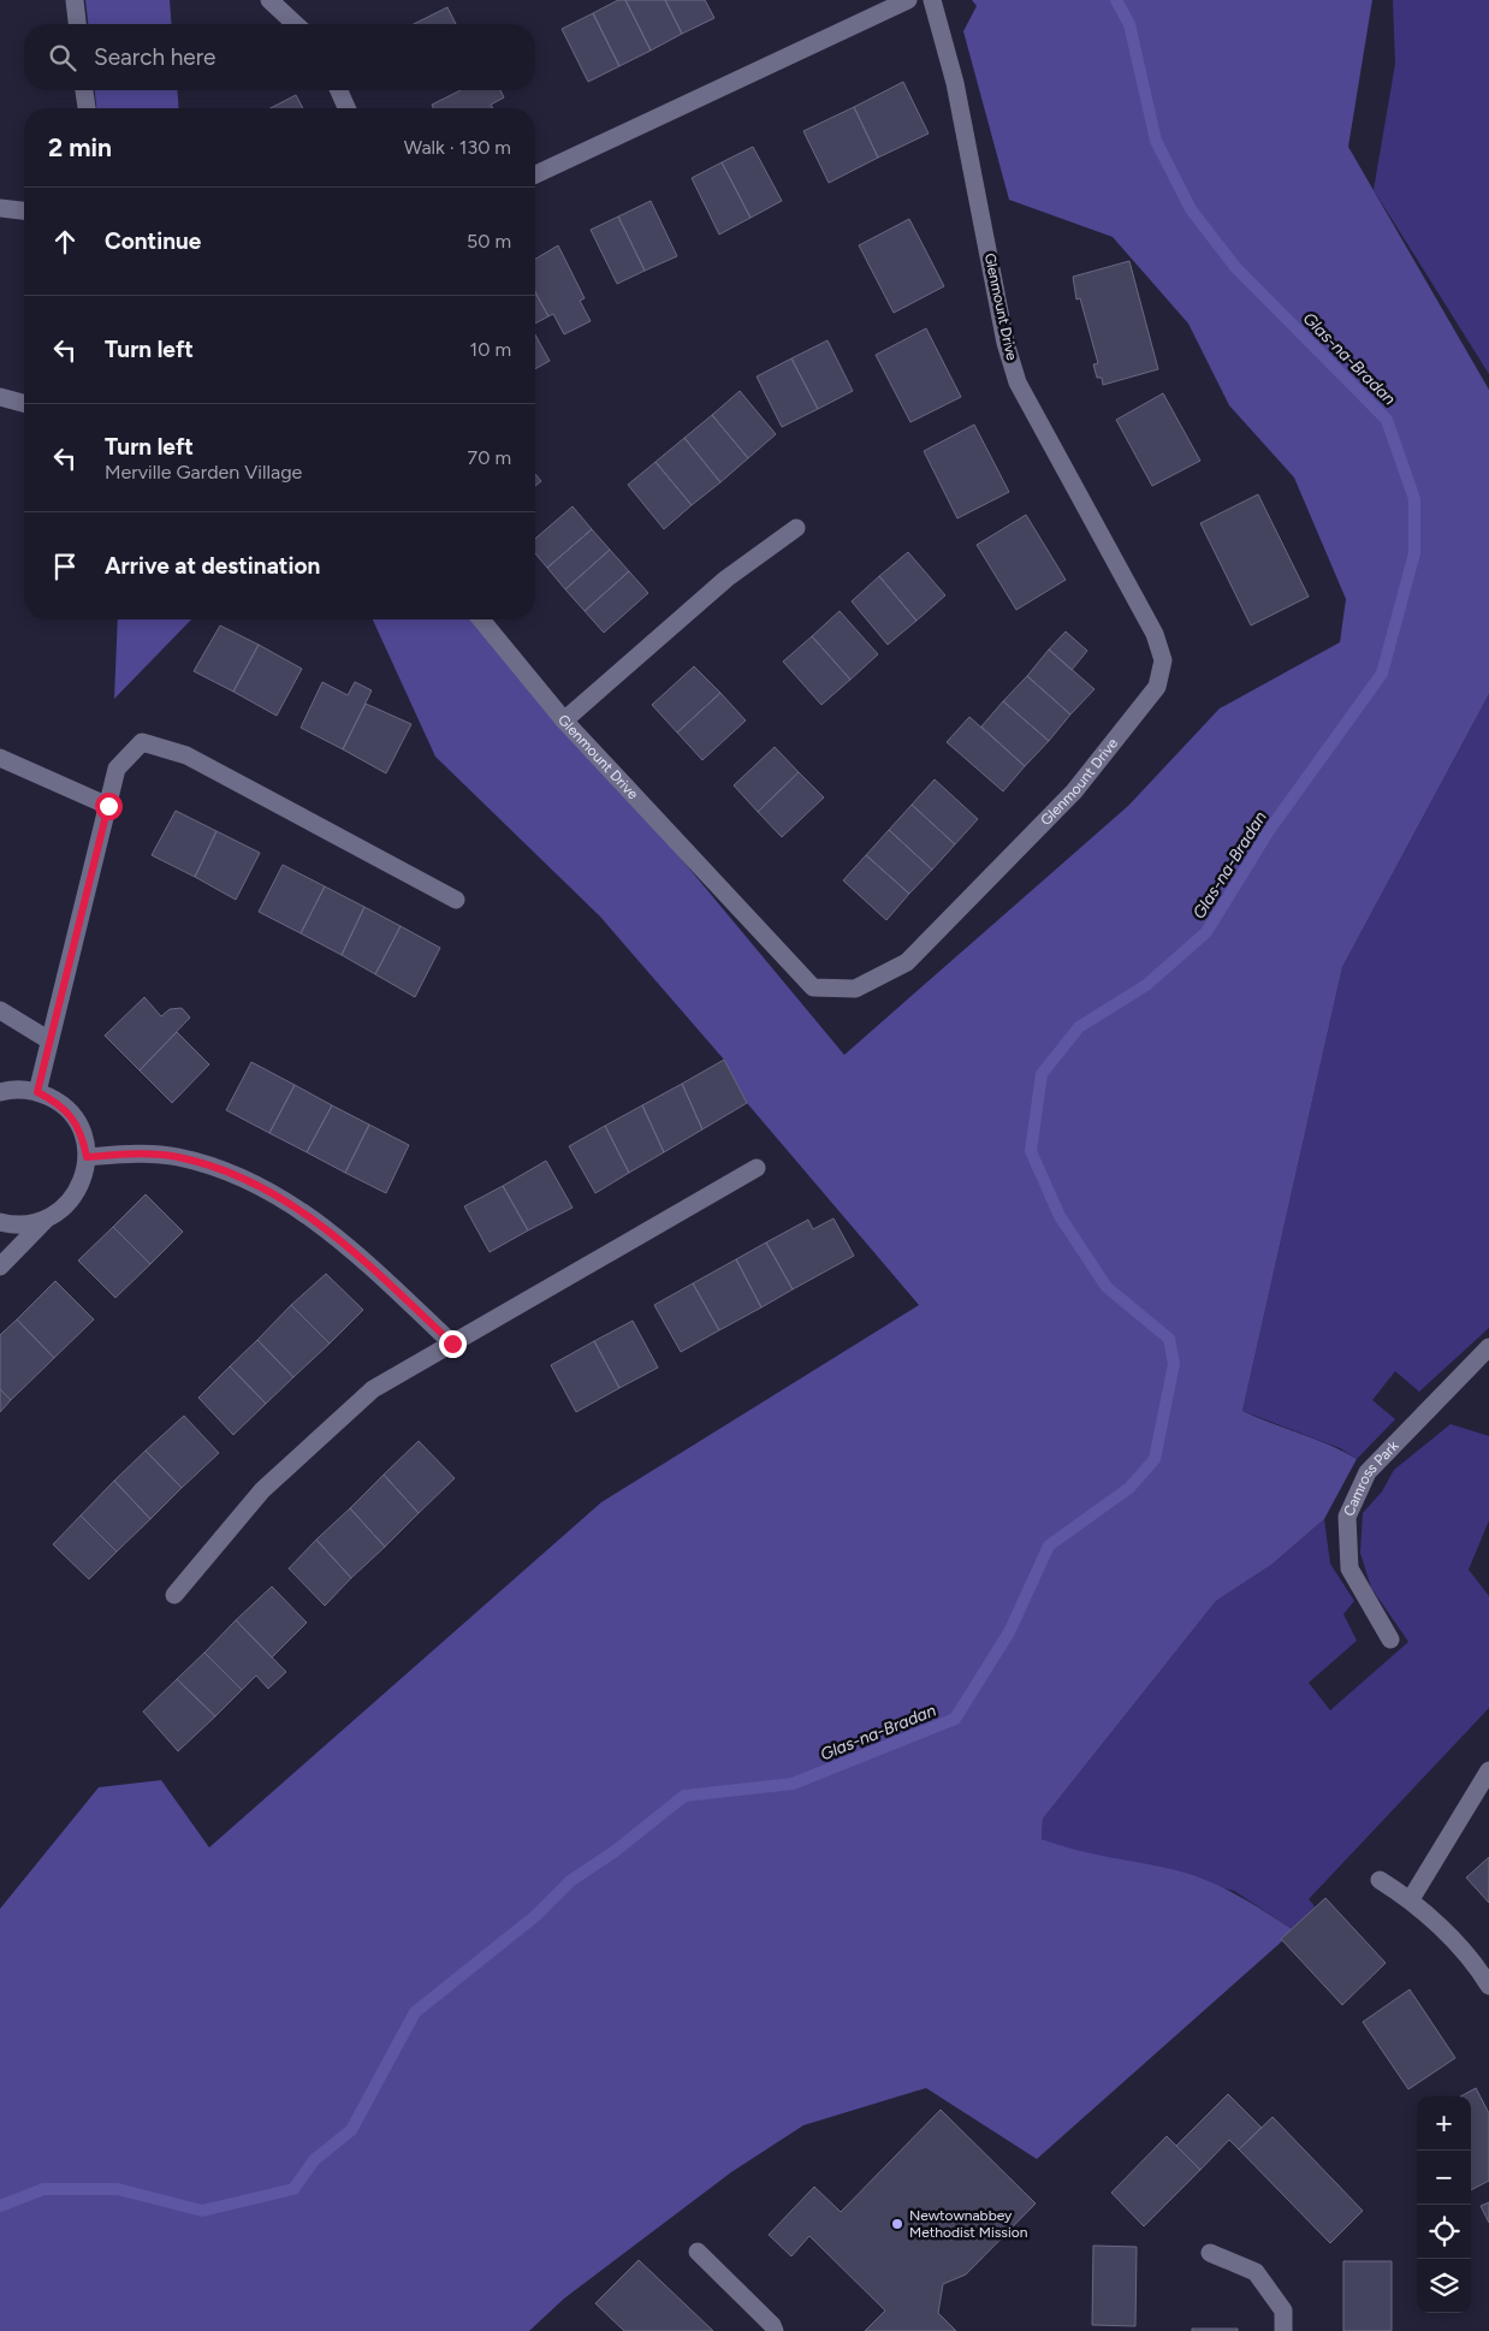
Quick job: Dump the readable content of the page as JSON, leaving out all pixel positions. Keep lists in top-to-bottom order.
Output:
{
  "streets": {
    "street": ["Glenmount Drive", "Camross Park"]
  },
  "water": ["Glas-na-Bradan"],
  "places": ["Newtownabbey Methodist Mission"],
  "page": {
    "search": "Search here",
    "heading": ["2 min", "Walk · 130 m"],
    "list": [
      ["Continue", "50 m"],
      ["Turn left", "10 m"],
      ["Turn left", "Merville Garden Village", "70 m"],
      "Arrive at destination"
    ],
    "map_buttons": ["+", "−"]
  }
}
